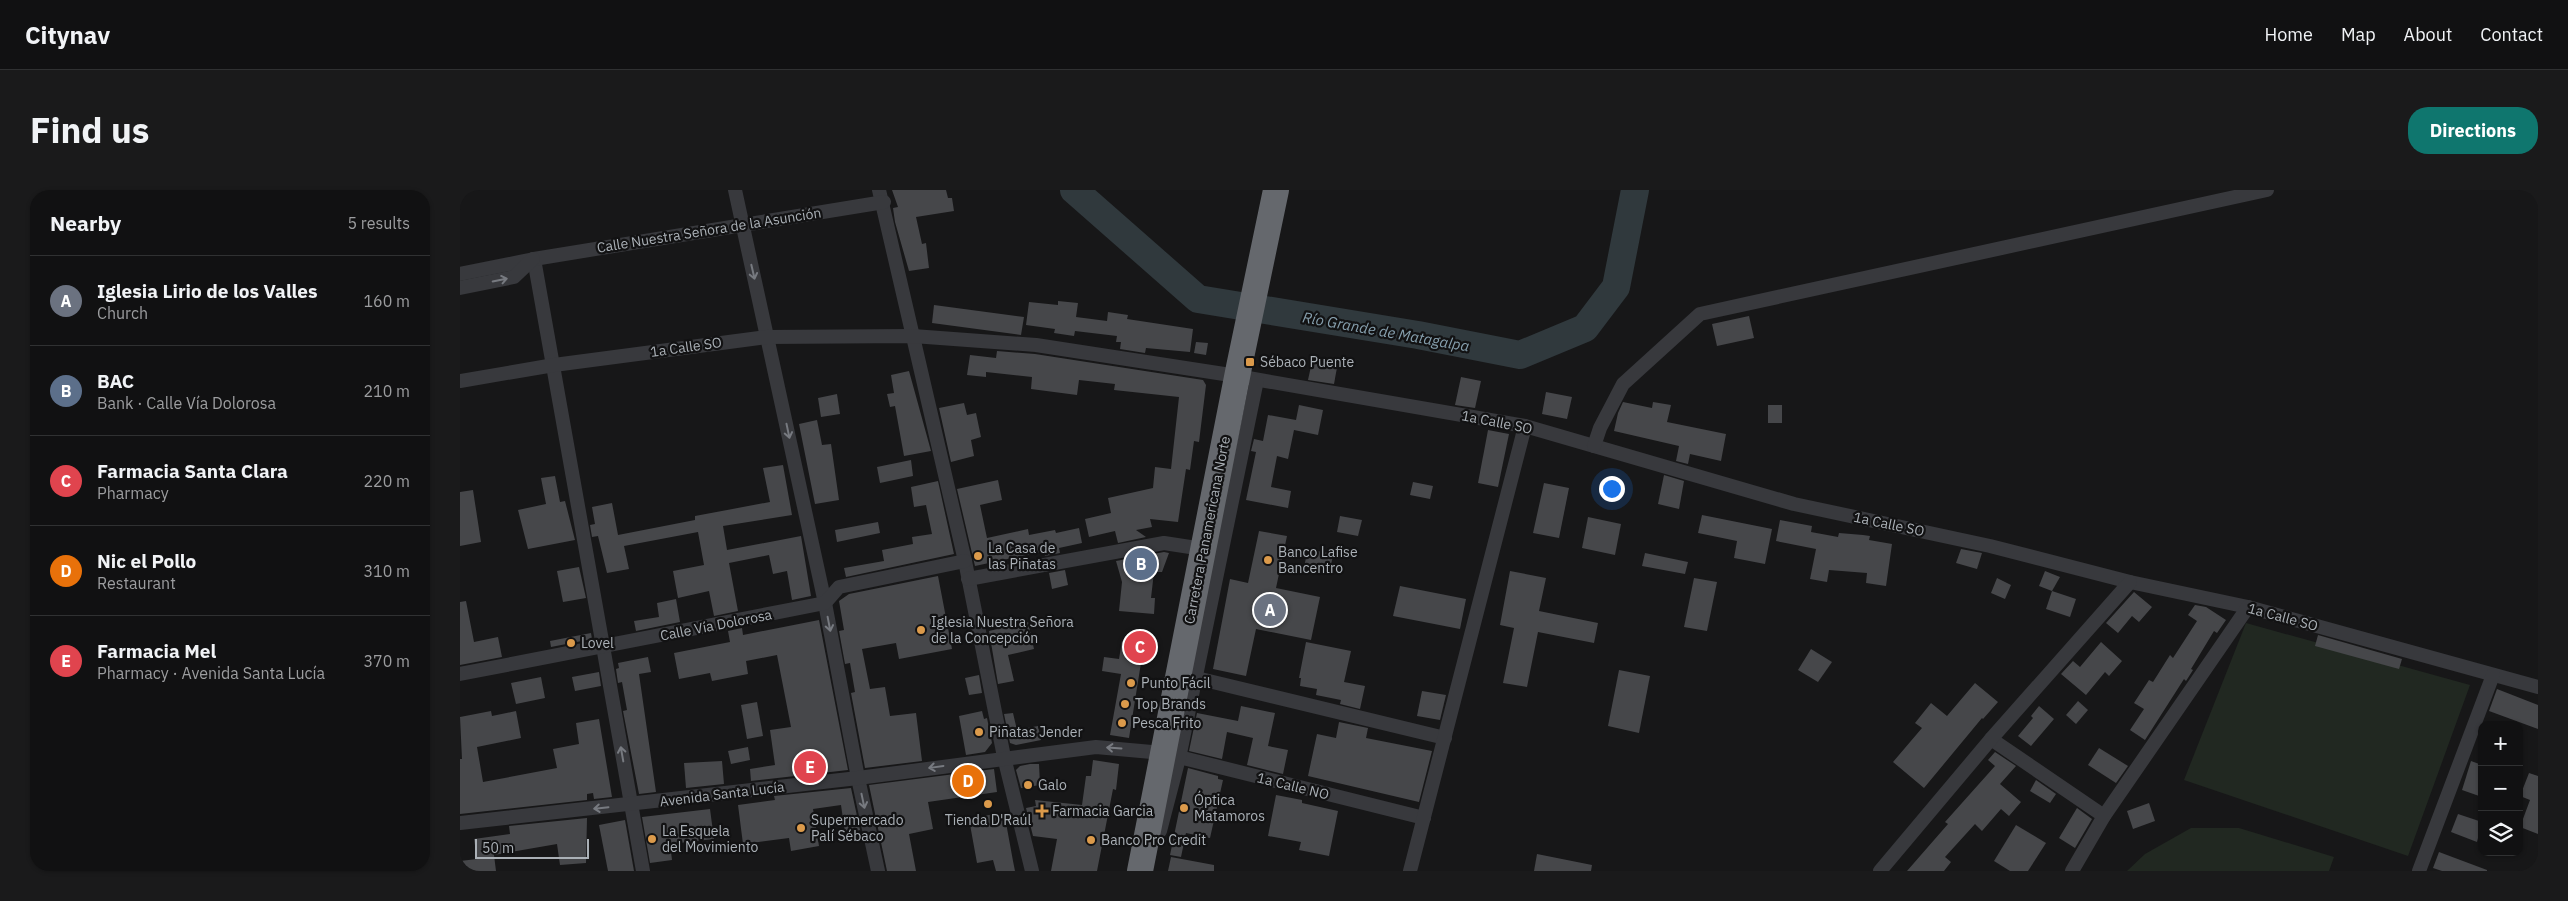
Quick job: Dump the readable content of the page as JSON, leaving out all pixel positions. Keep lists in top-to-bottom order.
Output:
{
  "streets": {
    "highway": ["Carretera Panamericana Norte"],
    "street": [
      "Calle Nuestra Señora de la Asunción",
      "1a Calle SO",
      "Calle Vía Dolorosa",
      "1a Calle NO",
      "Avenida Santa Lucía"
    ]
  },
  "crossings": [
    ["1a Calle SO", "Carretera Panamericana Norte"],
    ["Carretera Panamericana Norte", "1a Calle NO"],
    ["Carretera Panamericana Norte", "Avenida Santa Lucía"],
    ["1a Calle NO", "Avenida Santa Lucía"]
  ],
  "one_way": ["Avenida Santa Lucía"],
  "water": ["Río Grande de Matagalpa"],
  "places": {
    "transit": ["Sébaco Puente"],
    "other": [
      "La Casa de las Piñatas",
      "Banco Lafise Bancentro",
      "Iglesia Nuestra Señora de la Concepción",
      "Lovel",
      "Punto Fácil",
      "Top Brands",
      "Pesca Frito",
      "Piñatas Jender",
      "Galo",
      "Tienda D'Raúl",
      "Óptica Matamoros",
      "Supermercado Palí Sébaco",
      "La Esquela del Movimiento",
      "Banco Pro Credit"
    ],
    "health": ["Farmacia Garcia"]
  },
  "scale_bar": "50 m",
  "page": {
    "header": "Citynav",
    "nav": [
      "Home",
      "Map",
      "About",
      "Contact"
    ],
    "title": "Find us",
    "buttons": "Directions",
    "heading": ["Nearby", "5 results"],
    "list": [
      {
        "mark": "A",
        "name": "Iglesia Lirio de los Valles",
        "note": "Church",
        "value": "160 m"
      },
      {
        "mark": "B",
        "name": "BAC",
        "note": "Bank · Calle Vía Dolorosa",
        "value": "210 m"
      },
      {
        "mark": "C",
        "name": "Farmacia Santa Clara",
        "note": "Pharmacy",
        "value": "220 m"
      },
      {
        "mark": "D",
        "name": "Nic el Pollo",
        "note": "Restaurant",
        "value": "310 m"
      },
      {
        "mark": "E",
        "name": "Farmacia Mel",
        "note": "Pharmacy · Avenida Santa Lucía",
        "value": "370 m"
      }
    ],
    "pins": [
      "B",
      "A",
      "C",
      "E",
      "D"
    ],
    "map_buttons": ["+", "−"],
    "scale": "50 m"
  }
}
